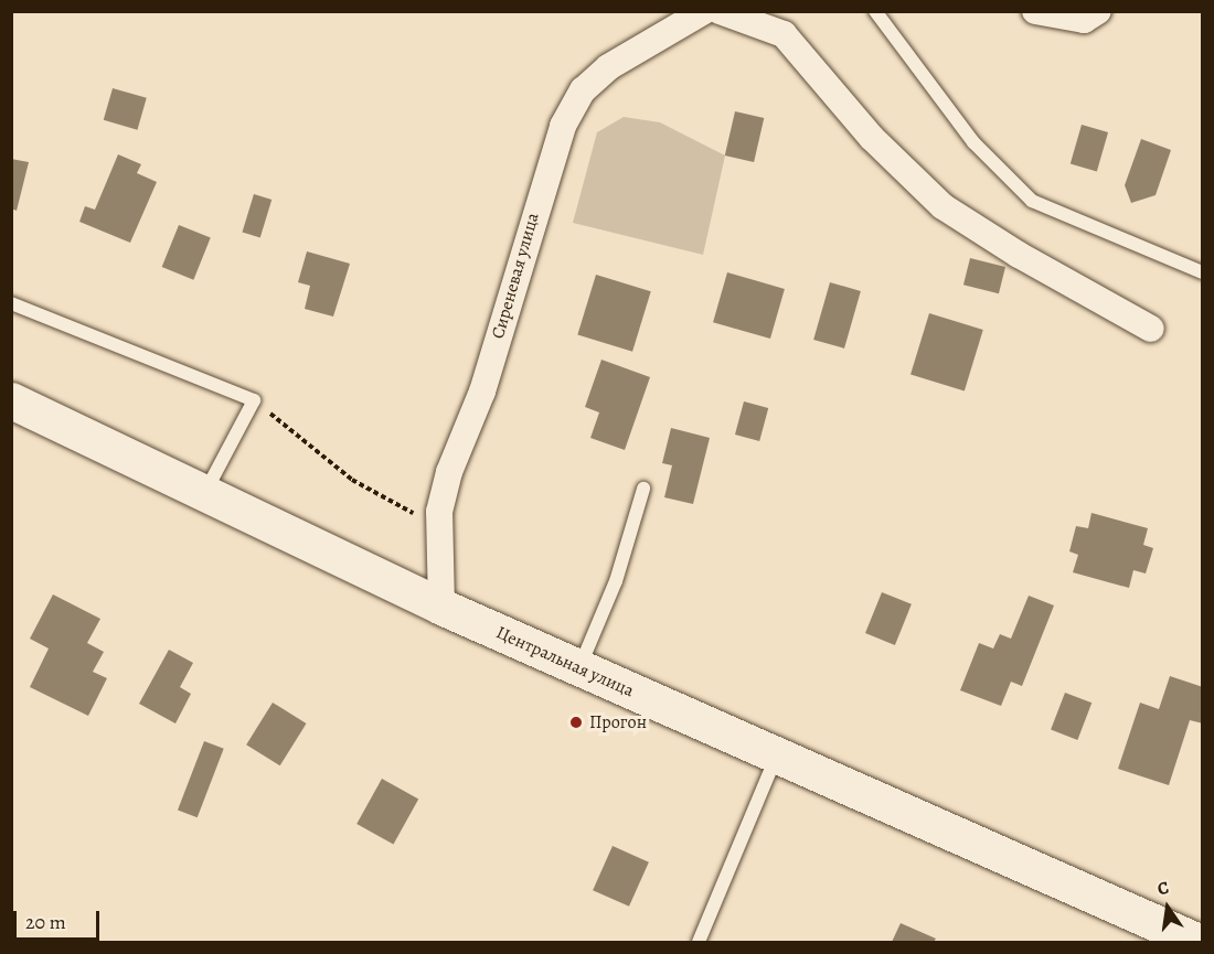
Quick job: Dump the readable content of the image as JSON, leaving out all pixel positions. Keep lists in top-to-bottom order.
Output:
{
  "streets": {
    "main road": ["Центральная улица"],
    "street": ["Сиреневая улица"]
  },
  "crossings": [
    ["Сиреневая улица", "Центральная улица"]
  ],
  "places": ["Прогон"],
  "scale_bar": "20 m",
  "north": "top"
}
